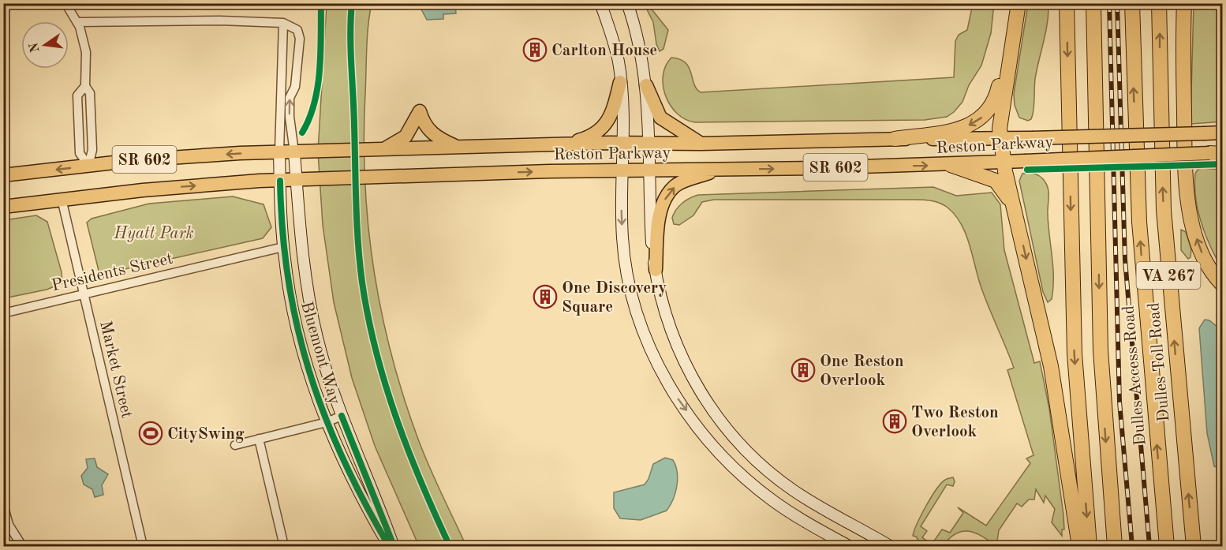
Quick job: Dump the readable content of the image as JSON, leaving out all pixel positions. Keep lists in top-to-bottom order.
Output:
{
  "streets": {
    "highway": ["VA 267", "Dulles Toll Road", "Dulles Access Road"],
    "main road": ["Reston Parkway", "SR 602", "Bluemont Way"],
    "street": ["Presidents Street", "Market Street"]
  },
  "crossings": [
    ["Reston Parkway", "Bluemont Way"],
    ["Reston Parkway", "Market Street"],
    ["Presidents Street", "Bluemont Way"],
    ["Presidents Street", "Market Street"]
  ],
  "parks": ["Hyatt Park"],
  "places": {
    "building": [
      "Carlton House",
      "One Discovery Square",
      "One Reston Overlook",
      "Two Reston Overlook"
    ],
    "sports": ["CitySwing"]
  },
  "north": "left"
}
